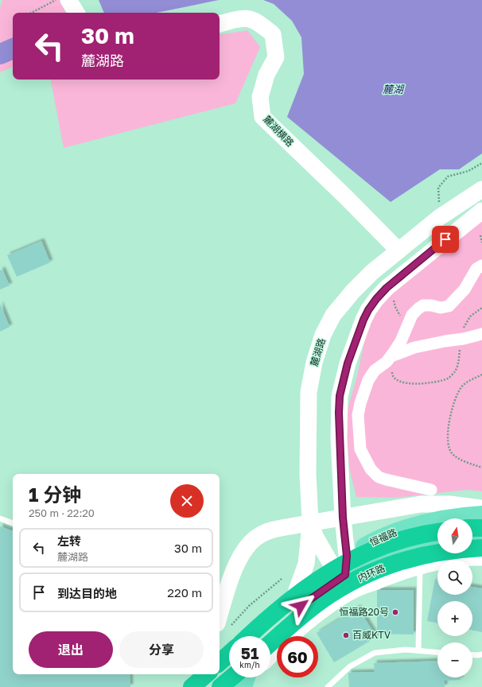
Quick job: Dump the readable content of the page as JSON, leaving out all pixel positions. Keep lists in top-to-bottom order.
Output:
{
  "streets": {
    "highway": ["内环路"],
    "main road": ["麓湖横路", "麓湖路", "恒福路"]
  },
  "crossings": [
    ["麓湖横路", "麓湖路"],
    ["麓湖路", "恒福路"]
  ],
  "water": ["麓湖"],
  "places": ["恒福路20号", "百威KTV"],
  "north": "top",
  "page": {
    "turn": ["30 m", "麓湖路"],
    "heading": ["1 分钟", "250 m · 22:20"],
    "map_buttons": ["+", "−"],
    "list": [
      {
        "name": "左转",
        "note": "麓湖路",
        "value": "30 m"
      },
      {
        "name": "到达目的地",
        "value": "220 m"
      }
    ],
    "buttons": ["退出", "分享"],
    "speed": "51 km/h",
    "limit": "60"
  }
}
